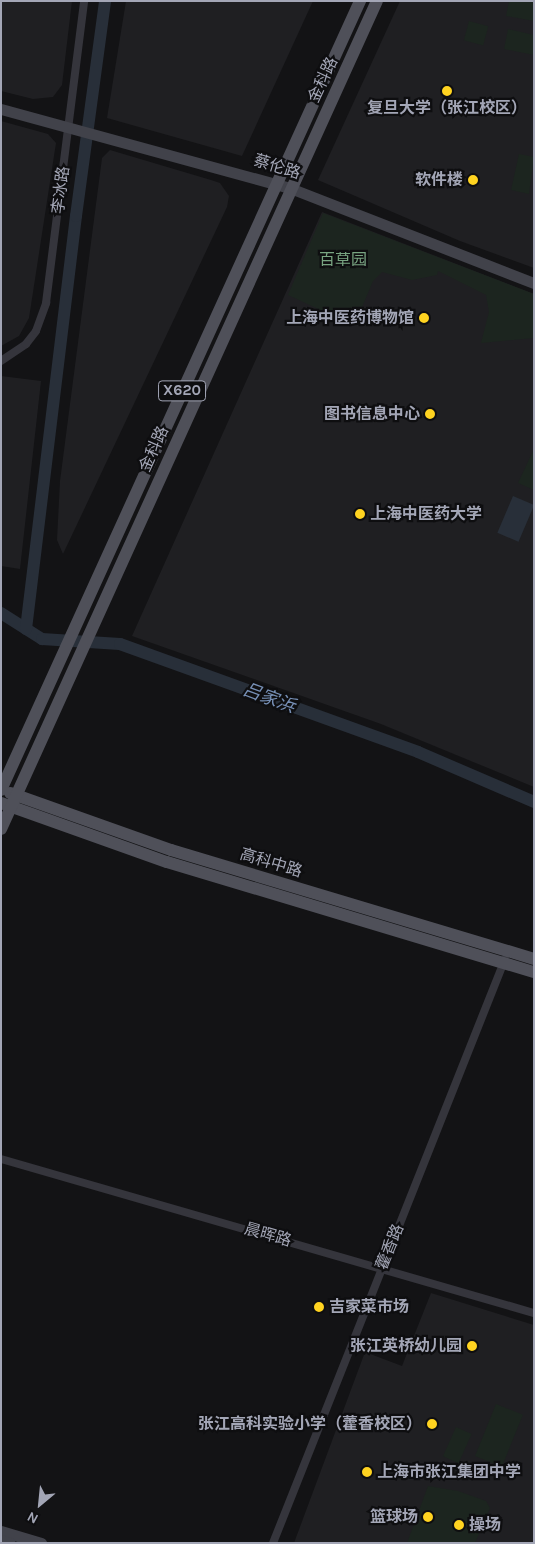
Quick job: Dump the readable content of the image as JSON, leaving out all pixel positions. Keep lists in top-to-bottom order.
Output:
{
  "streets": {
    "main road": ["金科路", "X620", "高科中路"],
    "street": [
      "蔡伦路",
      "李冰路",
      "晨晖路",
      "藿香路"
    ]
  },
  "crossings": [
    ["金科路", "蔡伦路"],
    ["金科路", "高科中路"],
    ["蔡伦路", "李冰路"],
    ["高科中路", "藿香路"],
    ["晨晖路", "藿香路"]
  ],
  "water": ["吕家浜"],
  "parks": ["百草园"],
  "places": [
    "复旦大学（张江校区）",
    "软件楼",
    "上海中医药博物馆",
    "图书信息中心",
    "上海中医药大学",
    "吉家菜市场",
    "张江英桥幼儿园",
    "张江高科实验小学（藿香校区）",
    "上海市张江集团中学",
    "篮球场",
    "操场"
  ],
  "north": "bottom left"
}
